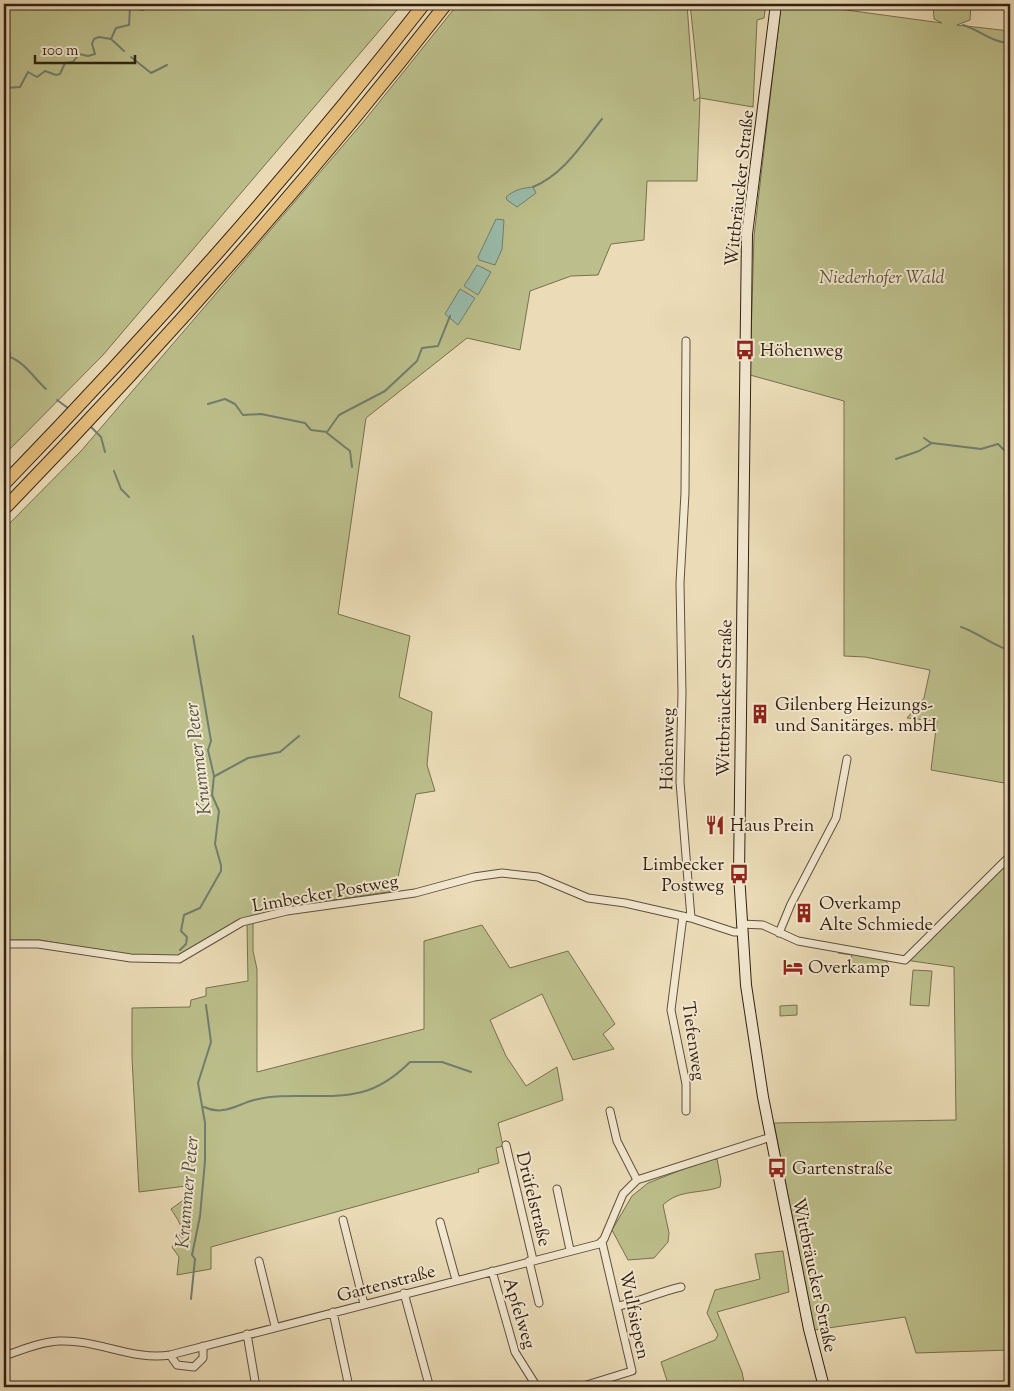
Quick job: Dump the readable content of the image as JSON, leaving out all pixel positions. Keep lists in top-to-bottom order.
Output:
{
  "streets": {
    "main road": ["Wittbräucker Straße"],
    "street": [
      "Höhenweg",
      "Limbecker Postweg",
      "Tiefenweg",
      "Drüfelstraße",
      "Gartenstraße",
      "Apfelweg",
      "Wulfsiepen"
    ]
  },
  "crossings": [
    ["Wittbräucker Straße", "Limbecker Postweg"],
    ["Höhenweg", "Limbecker Postweg"],
    ["Limbecker Postweg", "Tiefenweg"],
    ["Drüfelstraße", "Gartenstraße"],
    ["Gartenstraße", "Apfelweg"],
    ["Gartenstraße", "Wulfsiepen"]
  ],
  "water": ["Krummer Peter"],
  "parks": ["Niederhofer Wald"],
  "places": {
    "bus stop": ["Höhenweg", "Limbecker Postweg", "Gartenstraße"],
    "building": ["Gilenberg Heizungs- und Sanitärges. mbH", "Overkamp Alte Schmiede"],
    "restaurant": ["Haus Prein"],
    "hotel": ["Overkamp"]
  },
  "scale_bar": "100 m"
}
